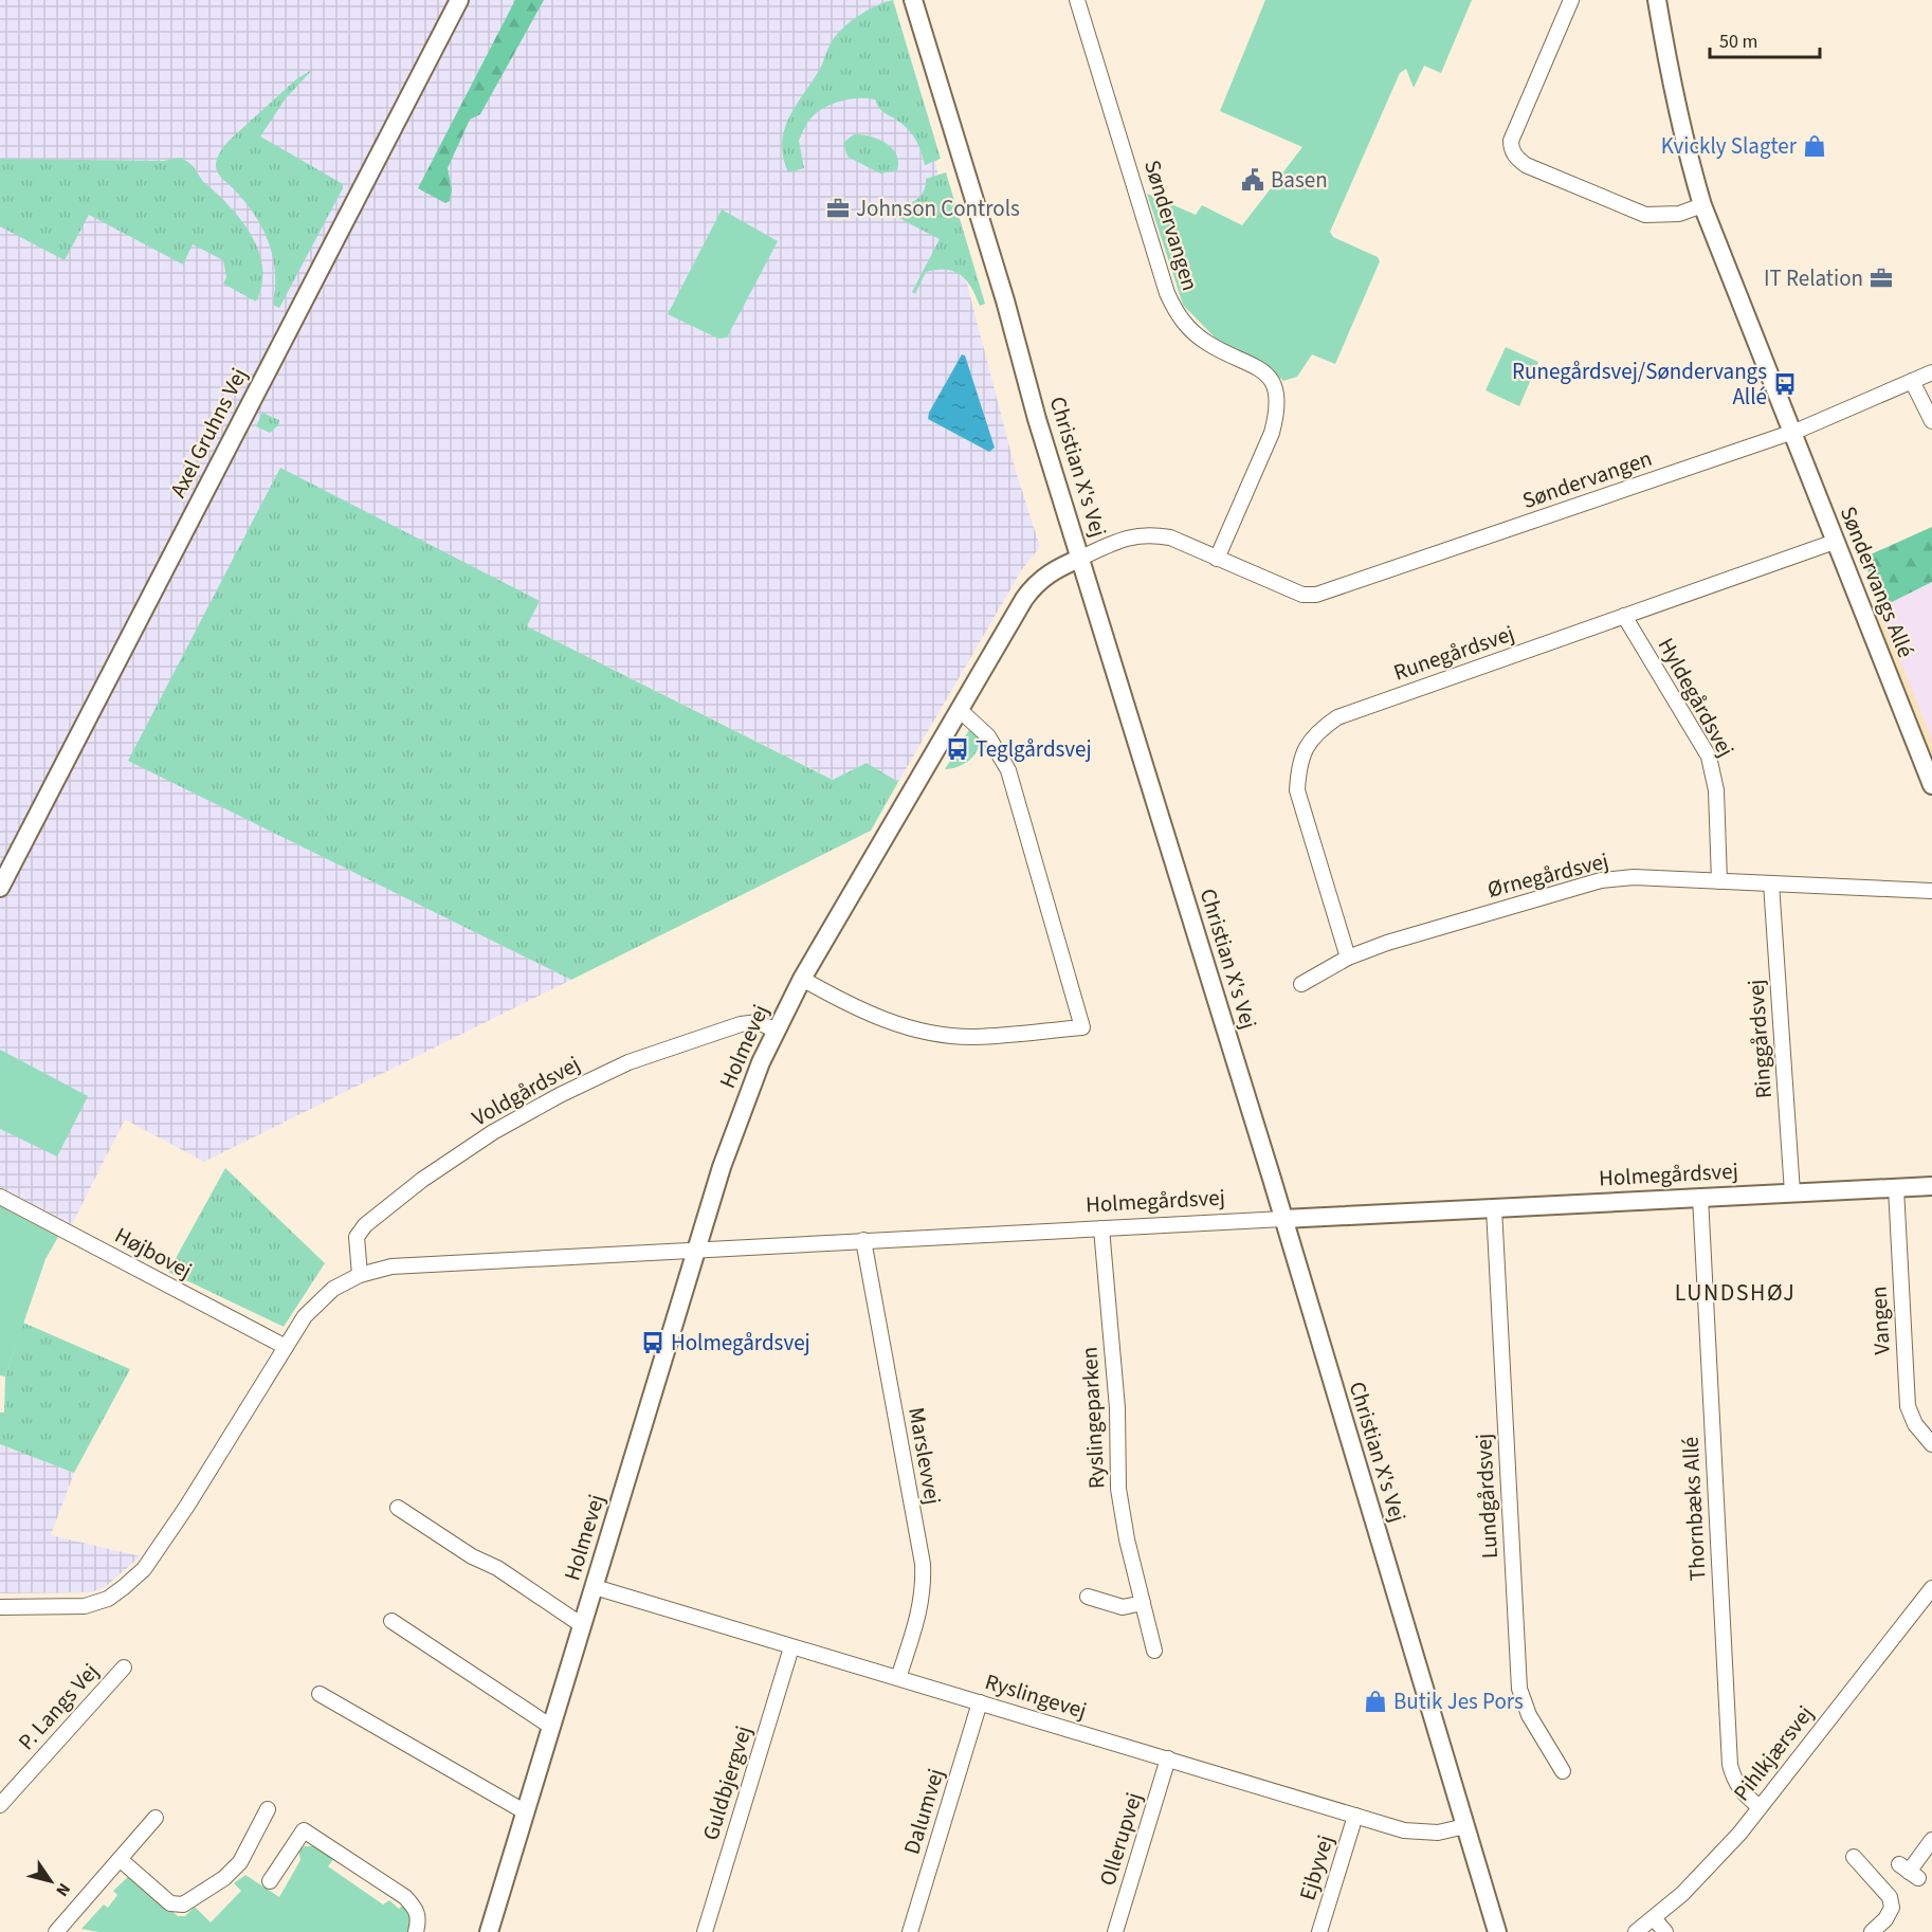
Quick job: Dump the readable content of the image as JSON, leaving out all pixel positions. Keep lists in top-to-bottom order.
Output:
{
  "streets": {
    "street": [
      "Søndervangen",
      "Axel Gruhns Vej",
      "Christian X's Vej",
      "Søndervangs Allé",
      "Runegårdsvej",
      "Hyldegårdsvej",
      "Ørnegårdsvej",
      "Ringgårdsvej",
      "Holmevej",
      "Voldgårdsvej",
      "Holmegårdsvej",
      "Højbovej",
      "Vangen",
      "Ryslingeparken",
      "Marslevvej",
      "Lundgårdsvej",
      "Thornbæks Allé",
      "Ryslingevej",
      "P. Langs Vej",
      "Pihlkjærsvej",
      "Guldbjergvej",
      "Dalumvej",
      "Ollerupvej",
      "Ejbyvej"
    ]
  },
  "crossings": [
    ["Søndervangen", "Christian X's Vej"],
    ["Søndervangen", "Søndervangs Allé"],
    ["Søndervangen", "Holmevej"],
    ["Christian X's Vej", "Holmevej"],
    ["Christian X's Vej", "Holmegårdsvej"],
    ["Christian X's Vej", "Ryslingevej"],
    ["Søndervangs Allé", "Runegårdsvej"],
    ["Runegårdsvej", "Hyldegårdsvej"],
    ["Runegårdsvej", "Ørnegårdsvej"],
    ["Hyldegårdsvej", "Ørnegårdsvej"],
    ["Ørnegårdsvej", "Ringgårdsvej"],
    ["Ringgårdsvej", "Holmegårdsvej"],
    ["Holmevej", "Voldgårdsvej"],
    ["Holmevej", "Holmegårdsvej"],
    ["Holmevej", "Ryslingevej"],
    ["Voldgårdsvej", "Holmegårdsvej"],
    ["Holmegårdsvej", "Højbovej"],
    ["Holmegårdsvej", "Vangen"],
    ["Holmegårdsvej", "Ryslingeparken"],
    ["Holmegårdsvej", "Marslevvej"],
    ["Holmegårdsvej", "Lundgårdsvej"],
    ["Holmegårdsvej", "Thornbæks Allé"],
    ["Marslevvej", "Ryslingevej"],
    ["Thornbæks Allé", "Pihlkjærsvej"],
    ["Ryslingevej", "Guldbjergvej"],
    ["Ryslingevej", "Dalumvej"],
    ["Ryslingevej", "Ollerupvej"],
    ["Ryslingevej", "Ejbyvej"]
  ],
  "districts": ["LUNDSHØJ"],
  "places": {
    "shop": ["Kvickly Slagter", "Butik Jes Pors"],
    "public building": ["Basen"],
    "office": ["Johnson Controls", "IT Relation"],
    "bus stop": ["Runegårdsvej/Søndervangs Allé", "Teglgårdsvej", "Holmegårdsvej"]
  },
  "scale_bar": "50 m",
  "north": "bottom right"
}
